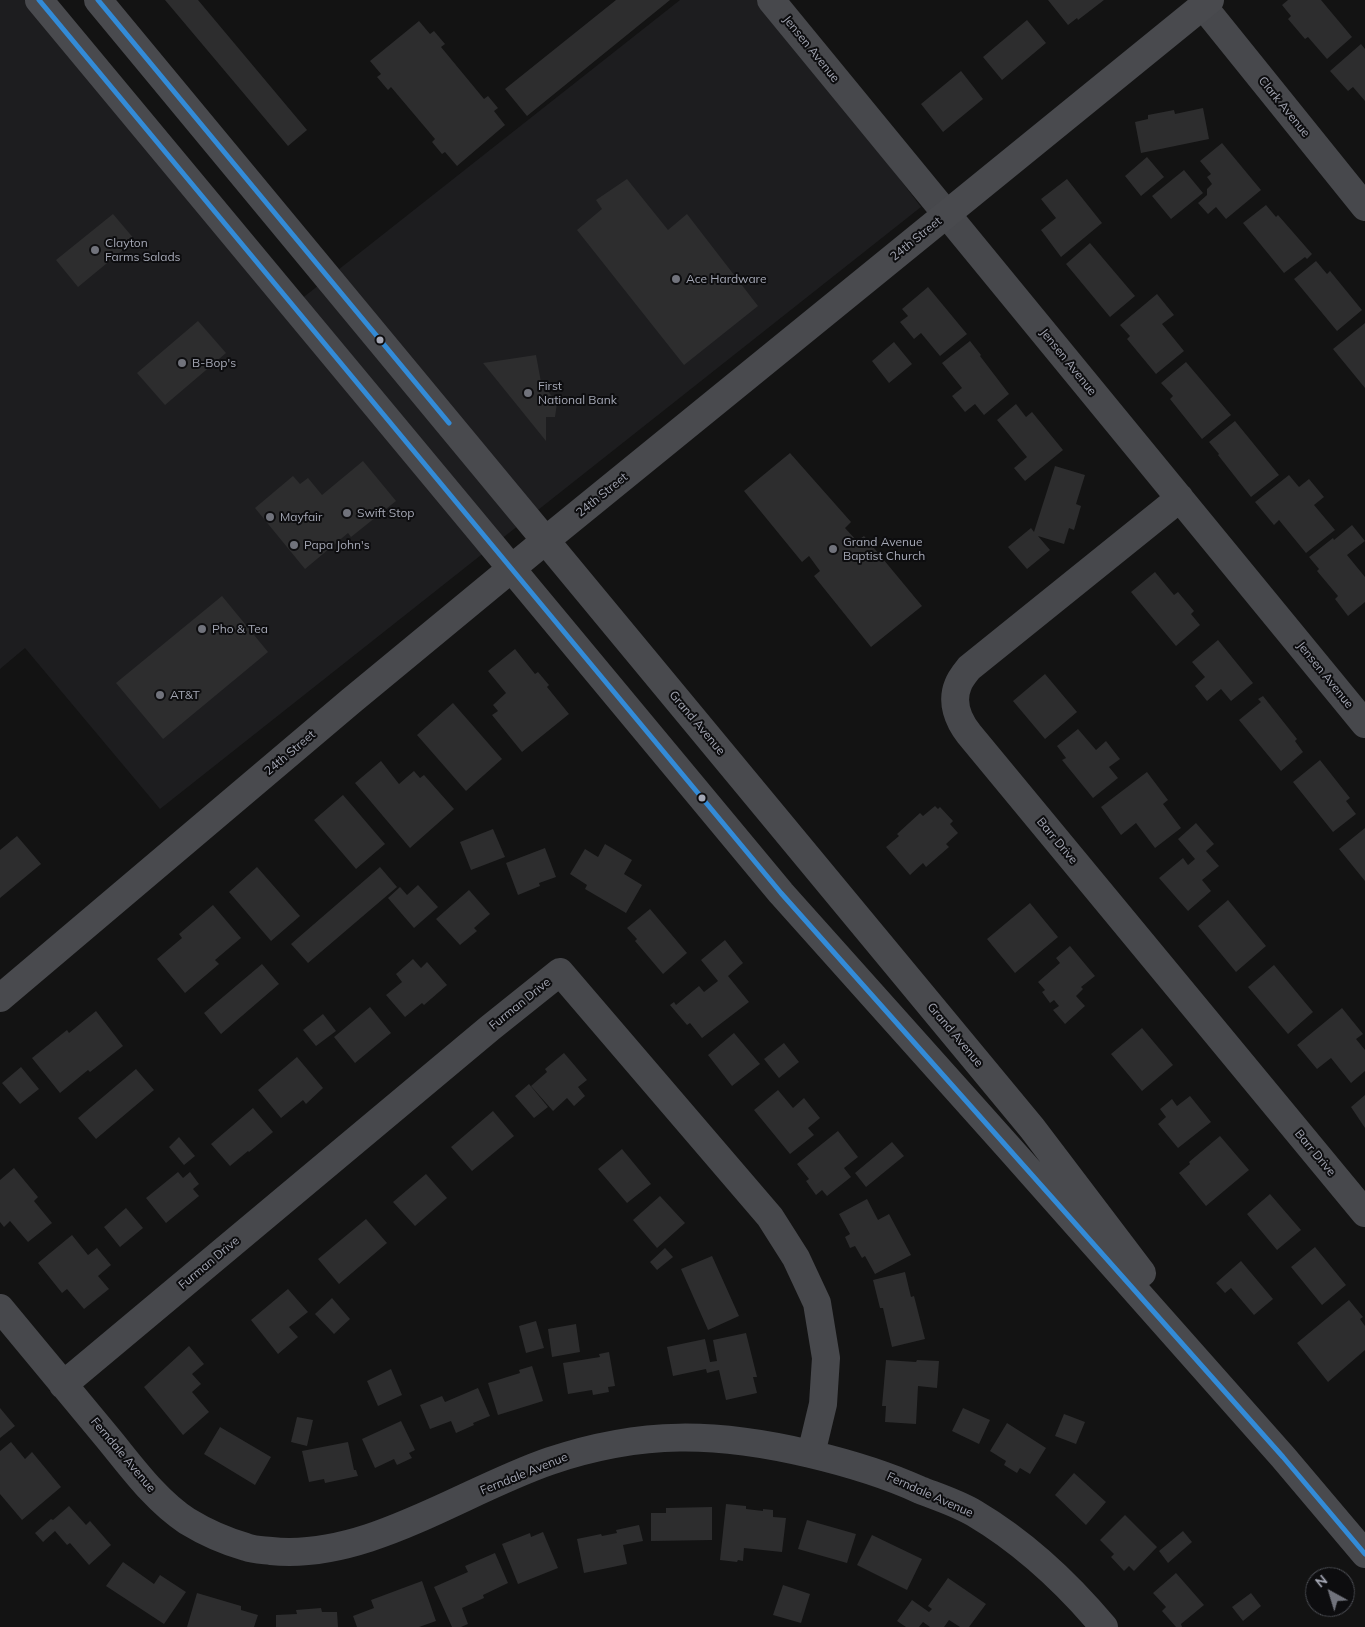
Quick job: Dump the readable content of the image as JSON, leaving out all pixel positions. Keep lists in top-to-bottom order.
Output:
{
  "streets": {
    "main road": ["24th Street", "Grand Avenue"],
    "street": [
      "Jensen Avenue",
      "Clark Avenue",
      "Barr Drive",
      "Furman Drive",
      "Ferndale Avenue"
    ]
  },
  "crossings": [
    ["Jensen Avenue", "24th Street"],
    ["Jensen Avenue", "Barr Drive"],
    ["Clark Avenue", "24th Street"],
    ["24th Street", "Grand Avenue"],
    ["Furman Drive", "Ferndale Avenue"]
  ],
  "places": [
    "Clayton Farms Salads",
    "Ace Hardware",
    "B-Bop's",
    "First National Bank",
    "Swift Stop",
    "Mayfair",
    "Papa John's",
    "Grand Avenue Baptist Church",
    "Pho & Tea",
    "AT&T"
  ],
  "north": "top left"
}
